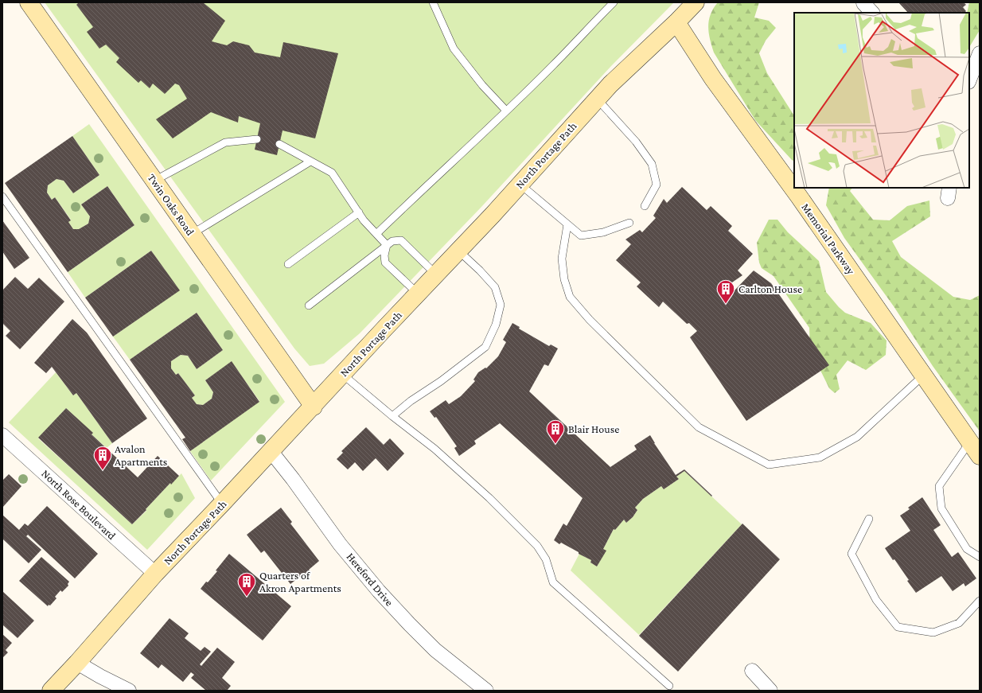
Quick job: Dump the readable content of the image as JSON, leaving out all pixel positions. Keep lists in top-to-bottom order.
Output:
{
  "streets": {
    "main road": ["North Portage Path", "Twin Oaks Road", "Memorial Parkway"],
    "street": ["North Rose Boulevard", "Hereford Drive"]
  },
  "crossings": [
    ["North Portage Path", "Twin Oaks Road"],
    ["North Portage Path", "Memorial Parkway"],
    ["North Portage Path", "North Rose Boulevard"],
    ["North Portage Path", "Hereford Drive"]
  ],
  "places": {
    "building": [
      "Carlton House",
      "Blair House",
      "Avalon Apartments",
      "Quarters of Akron Apartments"
    ]
  }
}
